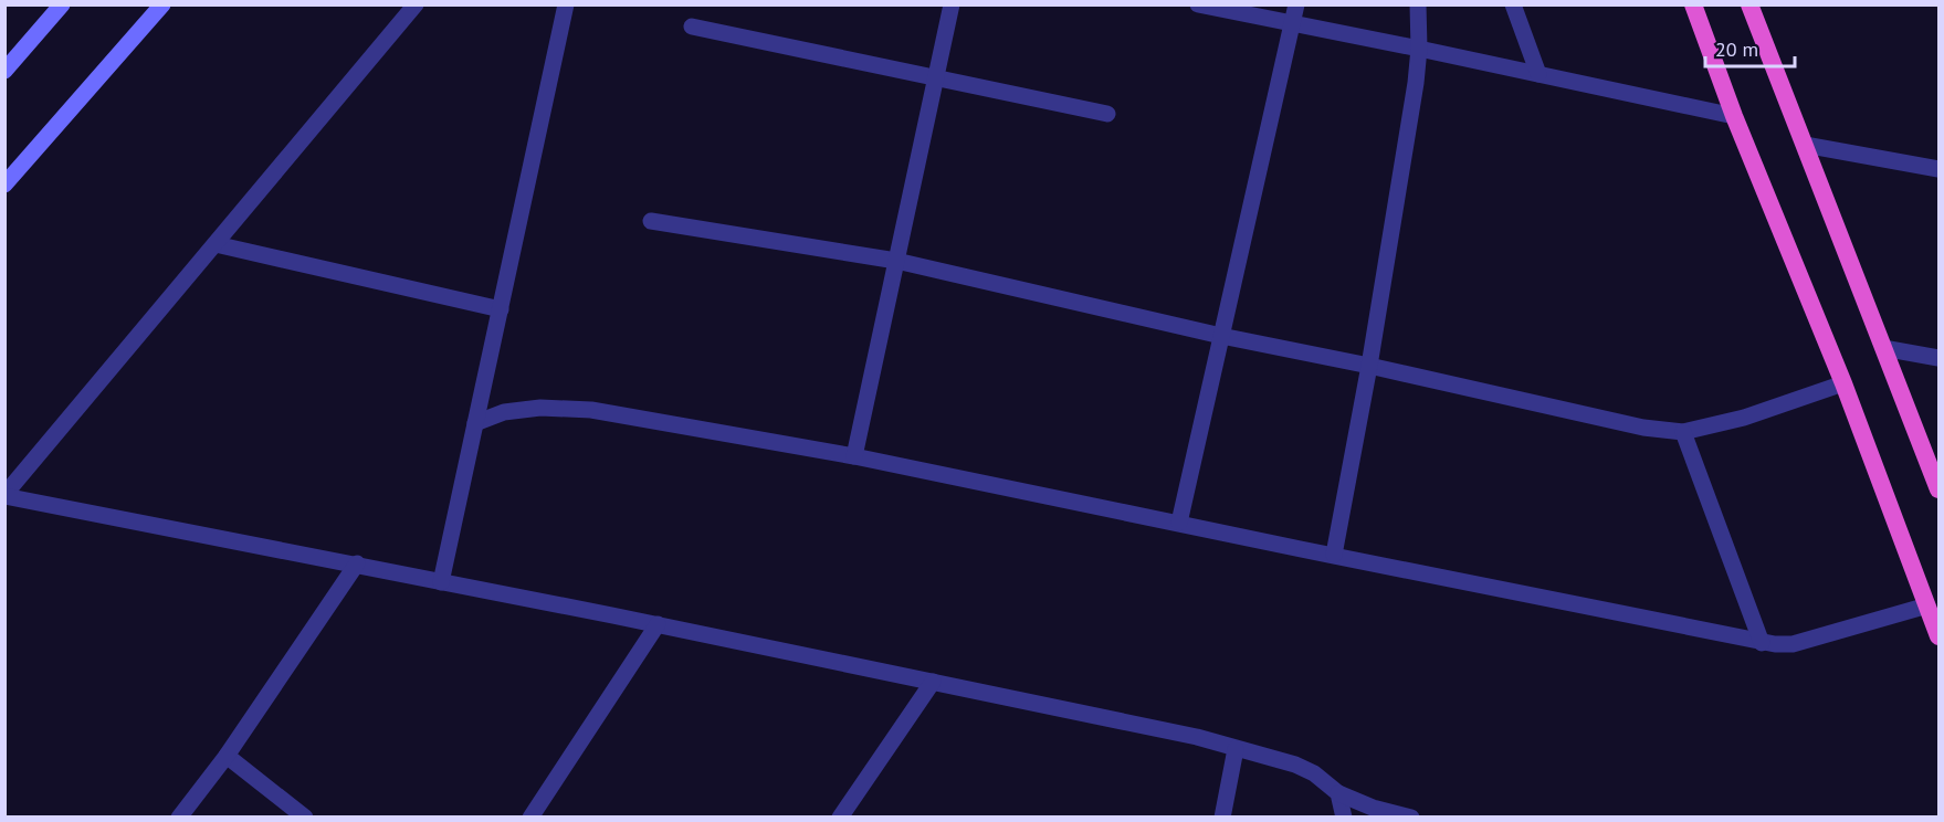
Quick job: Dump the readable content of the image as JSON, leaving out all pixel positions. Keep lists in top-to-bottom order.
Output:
{
  "scale_bar": "20 m"
}
